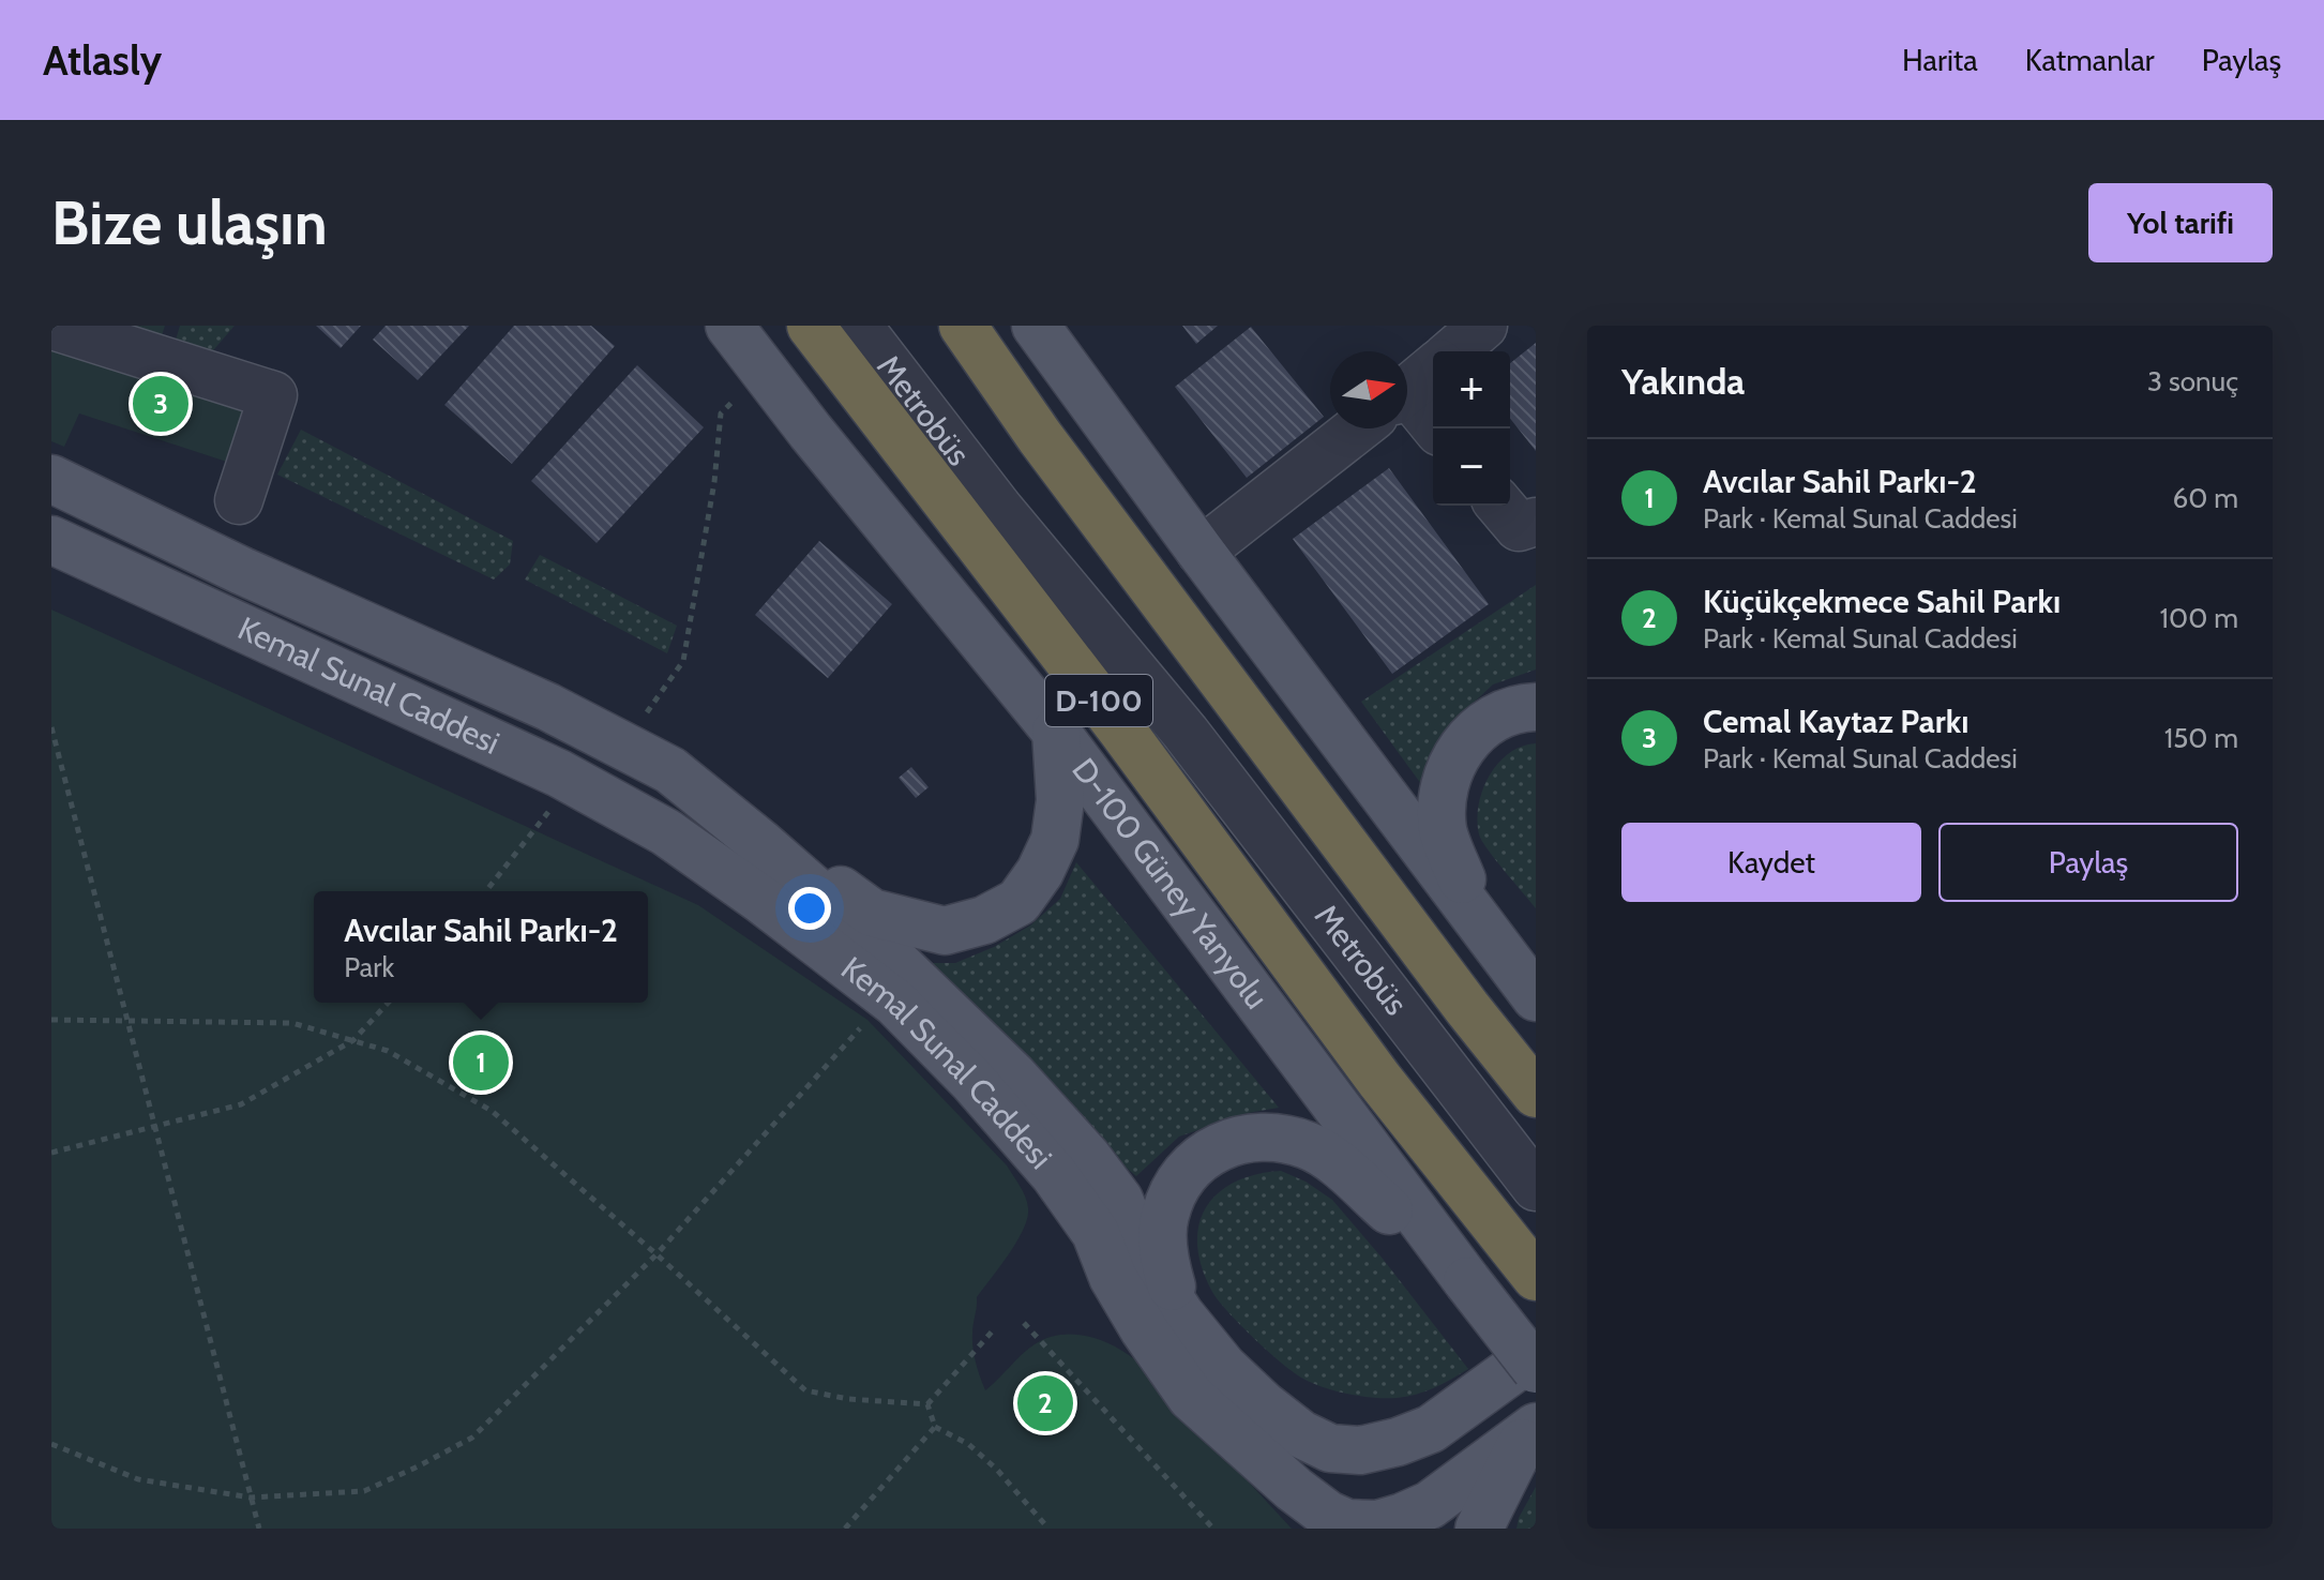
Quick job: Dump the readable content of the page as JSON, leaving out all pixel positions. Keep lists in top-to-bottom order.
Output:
{
  "streets": {
    "highway": ["D-100"],
    "main road": ["Kemal Sunal Caddesi", "D-100 Güney Yanyolu"],
    "street": ["Metrobüs"]
  },
  "north": "right",
  "page": {
    "header": "Atlasly",
    "nav": ["Harita", "Katmanlar", "Paylaş"],
    "buttons": [
      "Yol tarifi",
      ["Kaydet", "Paylaş"]
    ],
    "title": "Bize ulaşın",
    "heading": ["Yakında", "3 sonuç"],
    "map_buttons": ["+", "−"],
    "pins": ["3", "1", "2"],
    "list": [
      {
        "mark": "1",
        "name": "Avcılar Sahil Parkı-2",
        "note": "Park · Kemal Sunal Caddesi",
        "value": "60 m"
      },
      {
        "mark": "2",
        "name": "Küçükçekmece Sahil Parkı",
        "note": "Park · Kemal Sunal Caddesi",
        "value": "100 m"
      },
      {
        "mark": "3",
        "name": "Cemal Kaytaz Parkı",
        "note": "Park · Kemal Sunal Caddesi",
        "value": "150 m"
      }
    ],
    "popup": ["Avcılar Sahil Parkı-2", "Park"]
  }
}
